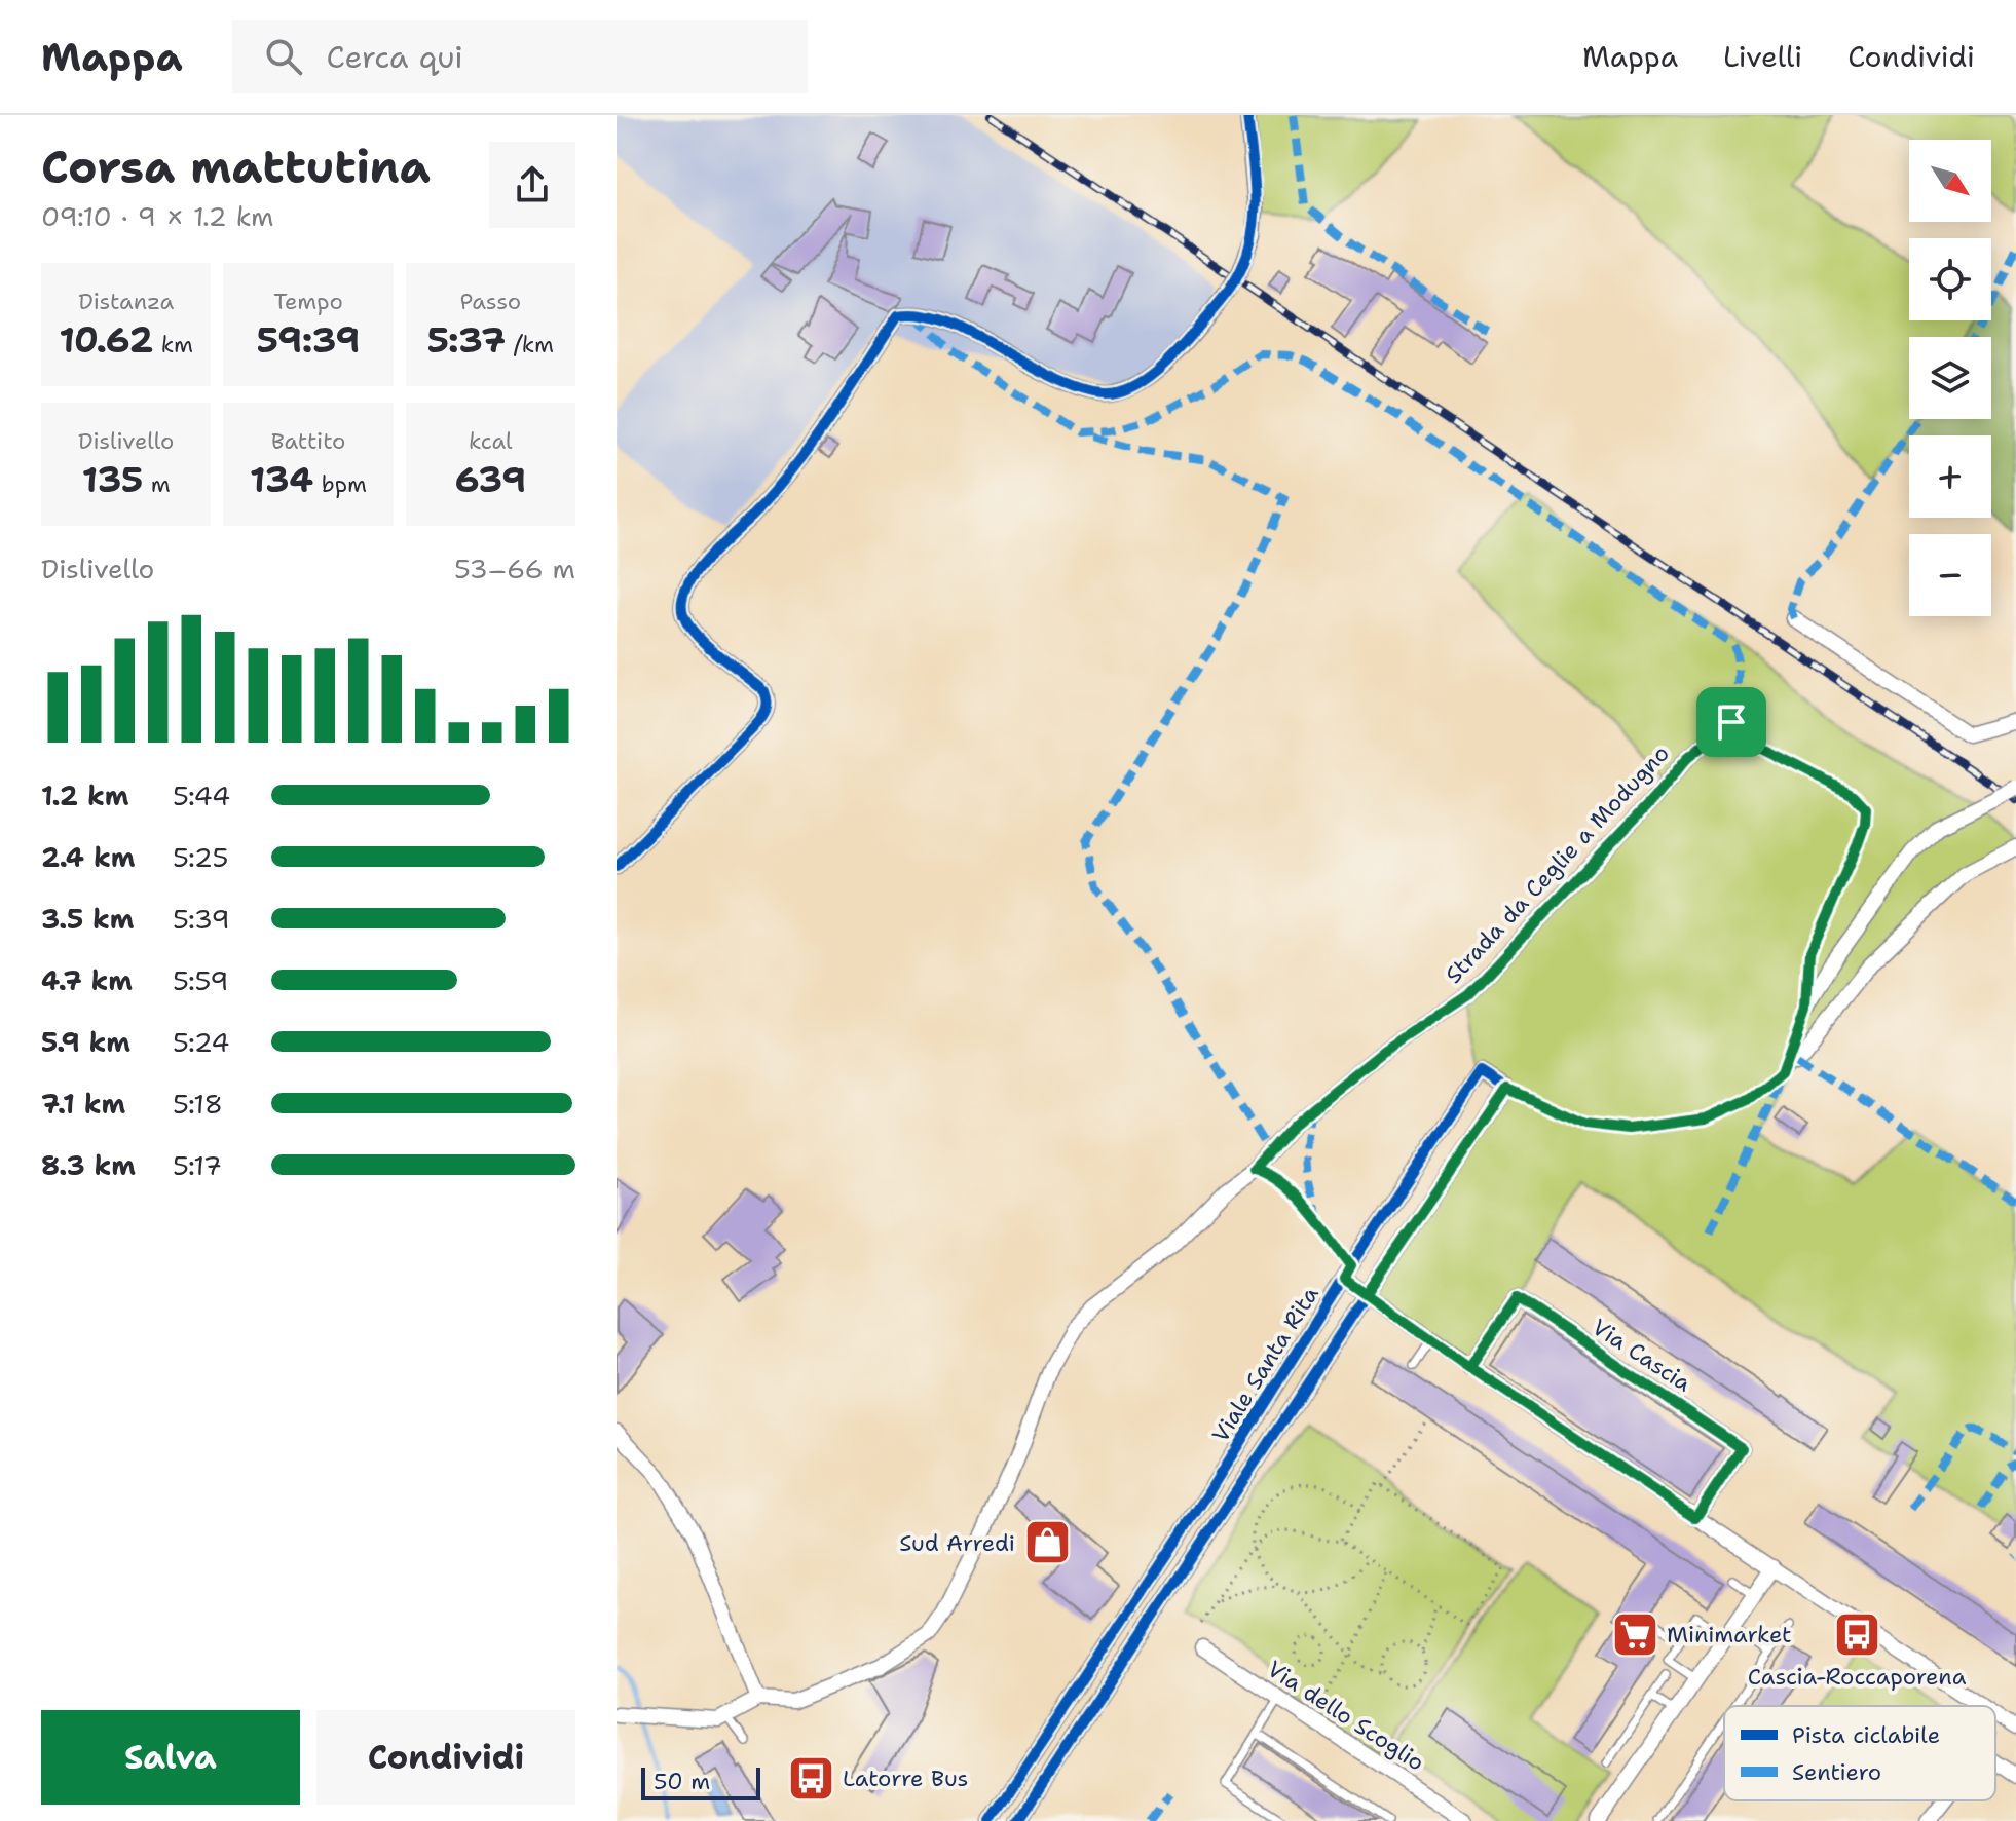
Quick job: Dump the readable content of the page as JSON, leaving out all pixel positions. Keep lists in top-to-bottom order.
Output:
{
  "streets": {
    "street": [
      "Strada da Ceglie a Modugno",
      "Via Cascia",
      "Viale Santa Rita",
      "Via dello Scoglio"
    ]
  },
  "places": {
    "shop": ["Sud Arredi"],
    "supermarket": ["Minimarket"],
    "bus stop": ["Cascia-Roccaporena", "Latorre Bus"]
  },
  "legend": ["Pista ciclabile", "Sentiero"],
  "scale_bar": "50 m",
  "north": "bottom right",
  "page": {
    "header": "Mappa",
    "search": "Cerca qui",
    "nav": ["Mappa", "Livelli", "Condividi"],
    "heading": ["Corsa mattutina", "09:10 · 9 × 1.2 km"],
    "map_buttons": ["+", "−"],
    "stats": [
      ["Distanza", "10.62 km"],
      ["Tempo", "59:39"],
      ["Passo", "5:37 /km"],
      ["Dislivello", "135 m"],
      ["Battito", "134 bpm"],
      ["kcal", "639"]
    ],
    "chart": ["Dislivello", "53–66 m"],
    "list": [
      {
        "name": "1.2 km",
        "note": "5:44"
      },
      {
        "name": "2.4 km",
        "note": "5:25"
      },
      {
        "name": "3.5 km",
        "note": "5:39"
      },
      {
        "name": "4.7 km",
        "note": "5:59"
      },
      {
        "name": "5.9 km",
        "note": "5:24"
      },
      {
        "name": "7.1 km",
        "note": "5:18"
      },
      {
        "name": "8.3 km",
        "note": "5:17"
      }
    ],
    "buttons": ["Salva", "Condividi"],
    "scale": "50 m"
  }
}
